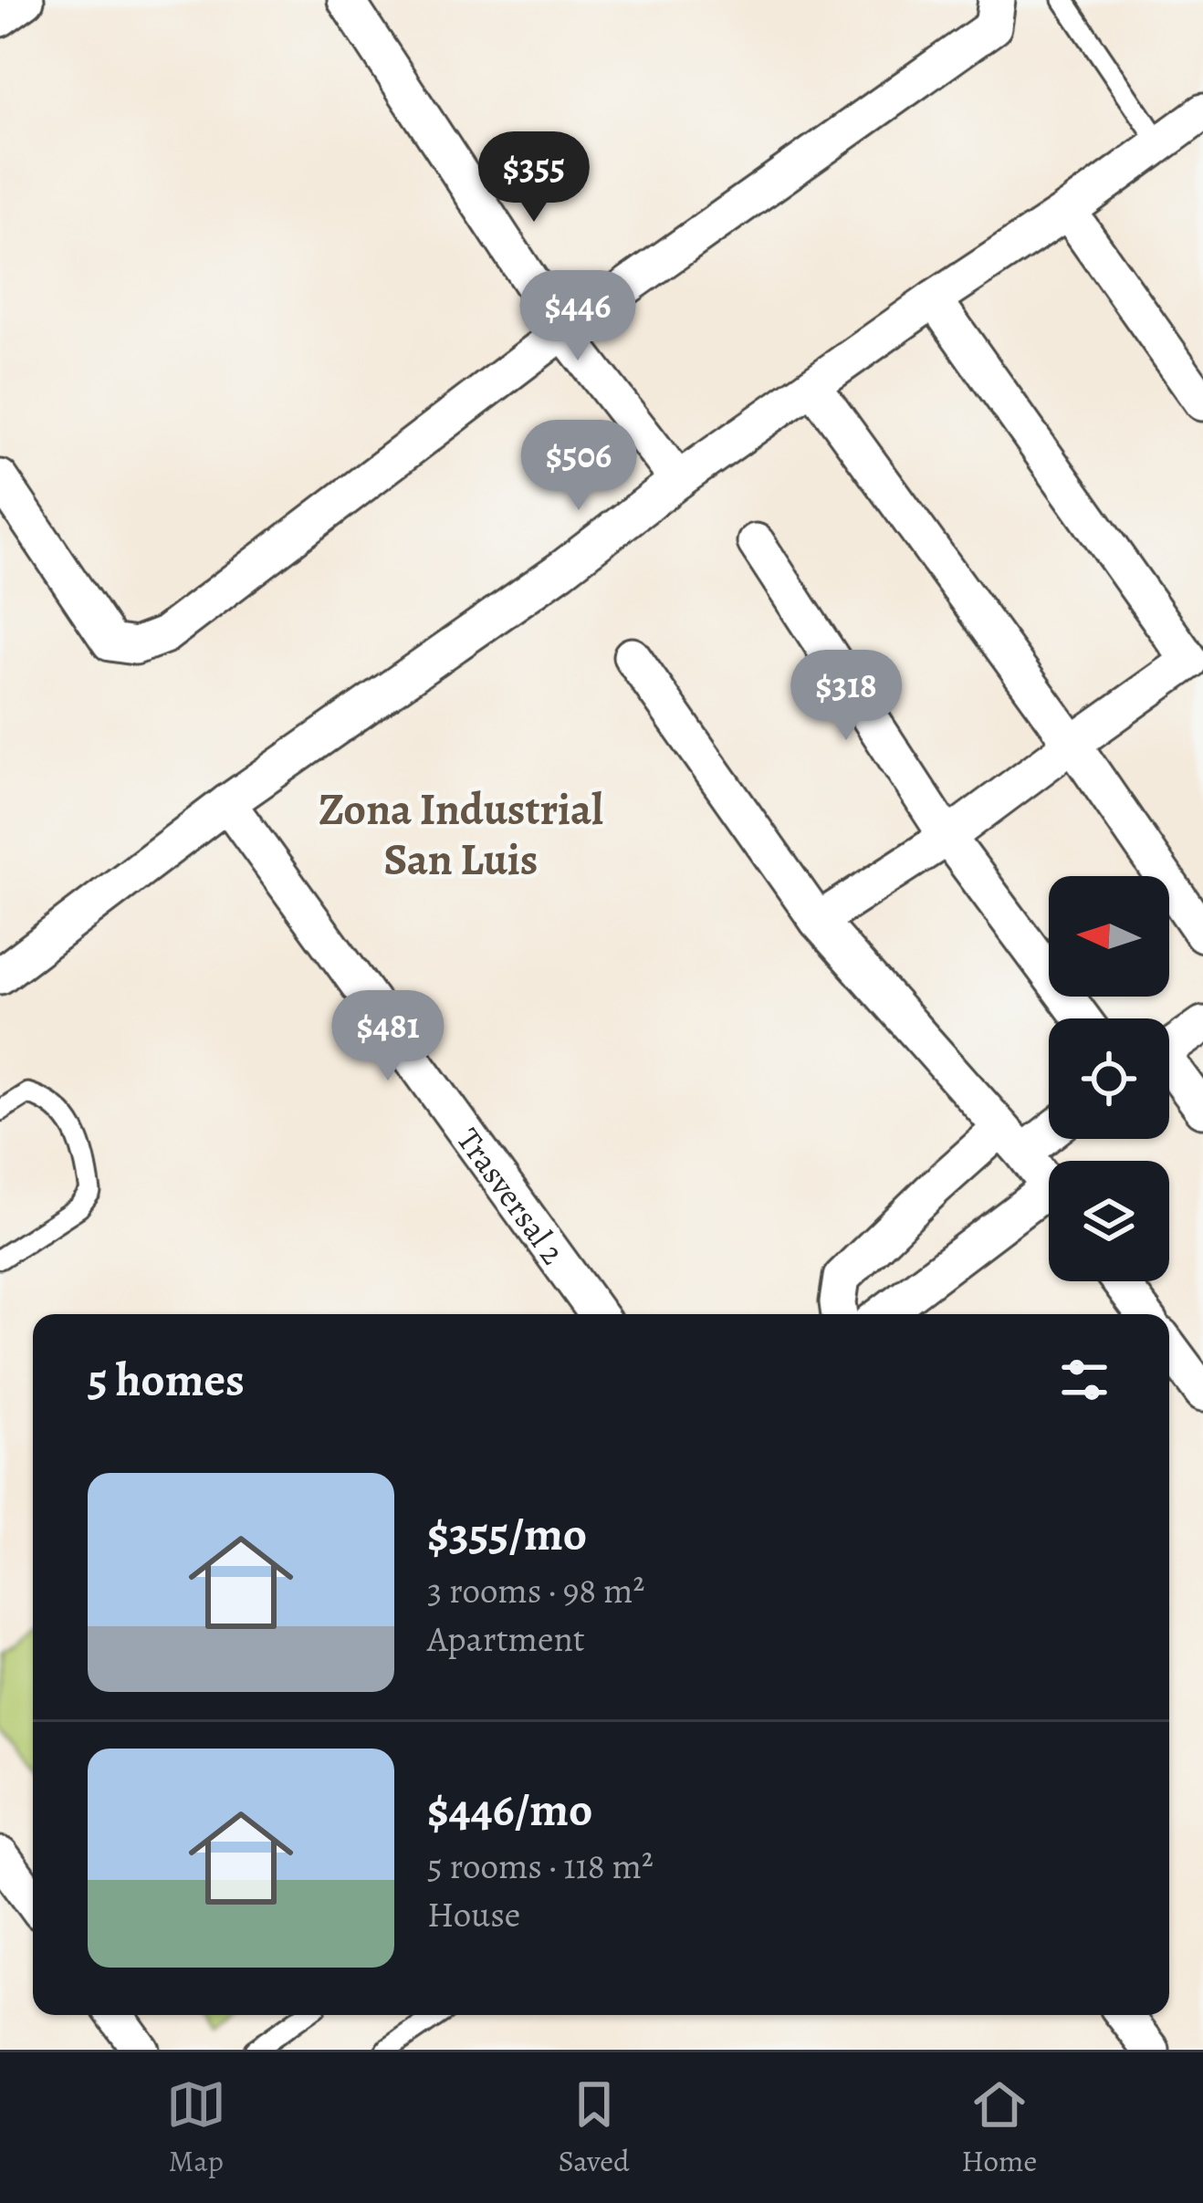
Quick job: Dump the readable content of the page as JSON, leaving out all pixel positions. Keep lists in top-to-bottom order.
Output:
{
  "streets": {
    "street": ["Trasversal 2"]
  },
  "districts": ["Zona Industrial San Luis"],
  "north": "left",
  "page": {
    "price": [
      "$355",
      "$446",
      "$506",
      "$318",
      "$481"
    ],
    "heading": "5 homes",
    "list": [
      {
        "name": "$355/mo",
        "note": "3 rooms · 98 m² · Apartment"
      },
      {
        "name": "$446/mo",
        "note": "5 rooms · 118 m² · House"
      }
    ],
    "tabs": ["Map", "Saved", "Home"]
  }
}
